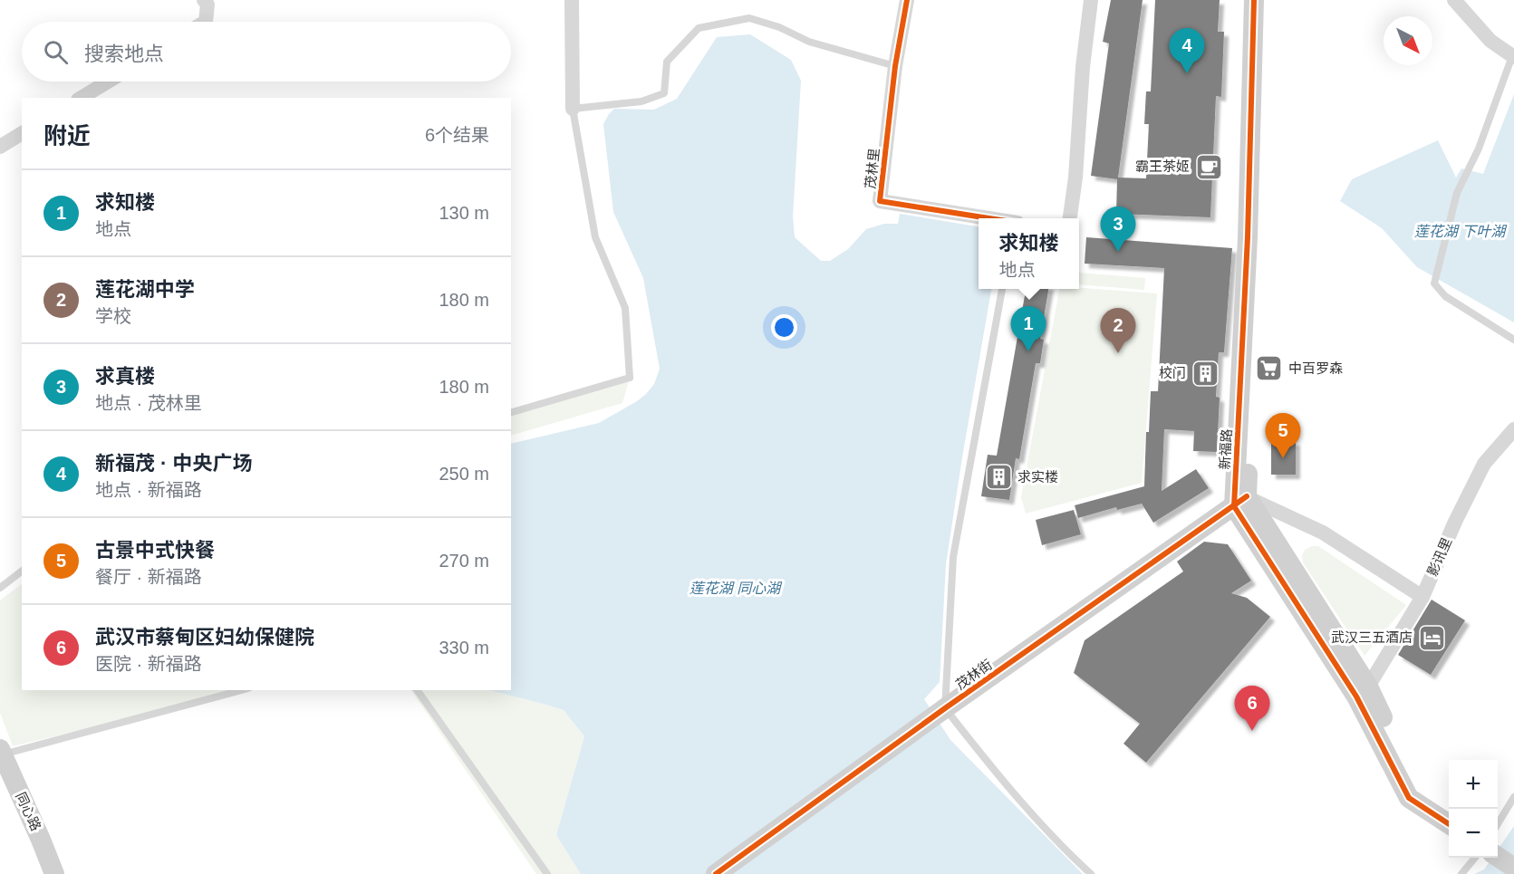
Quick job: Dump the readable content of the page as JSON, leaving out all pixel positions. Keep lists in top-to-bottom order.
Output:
{
  "streets": {
    "street": [
      "茂林里",
      "新福路",
      "影讯里",
      "茂林街",
      "同心路"
    ]
  },
  "crossings": [
    ["新福路", "茂林街"]
  ],
  "water": ["莲花湖 下叶湖", "莲花湖 同心湖"],
  "places": {
    "cafe": ["霸王茶姬"],
    "supermarket": ["中百罗森"],
    "building": ["校门", "求实楼"],
    "hotel": ["武汉三五酒店"]
  },
  "north": "bottom right",
  "page": {
    "search": "搜索地点",
    "pins": [
      "4",
      "3",
      "1",
      "2",
      "5",
      "6"
    ],
    "heading": ["附近", "6个结果"],
    "list": [
      {
        "mark": "1",
        "name": "求知楼",
        "note": "地点",
        "value": "130 m"
      },
      {
        "mark": "2",
        "name": "莲花湖中学",
        "note": "学校",
        "value": "180 m"
      },
      {
        "mark": "3",
        "name": "求真楼",
        "note": "地点 · 茂林里",
        "value": "180 m"
      },
      {
        "mark": "4",
        "name": "新福茂 · 中央广场",
        "note": "地点 · 新福路",
        "value": "250 m"
      },
      {
        "mark": "5",
        "name": "古景中式快餐",
        "note": "餐厅 · 新福路",
        "value": "270 m"
      },
      {
        "mark": "6",
        "name": "武汉市蔡甸区妇幼保健院",
        "note": "医院 · 新福路",
        "value": "330 m"
      }
    ],
    "popup": ["求知楼", "地点"],
    "map_buttons": ["+", "−"]
  }
}
